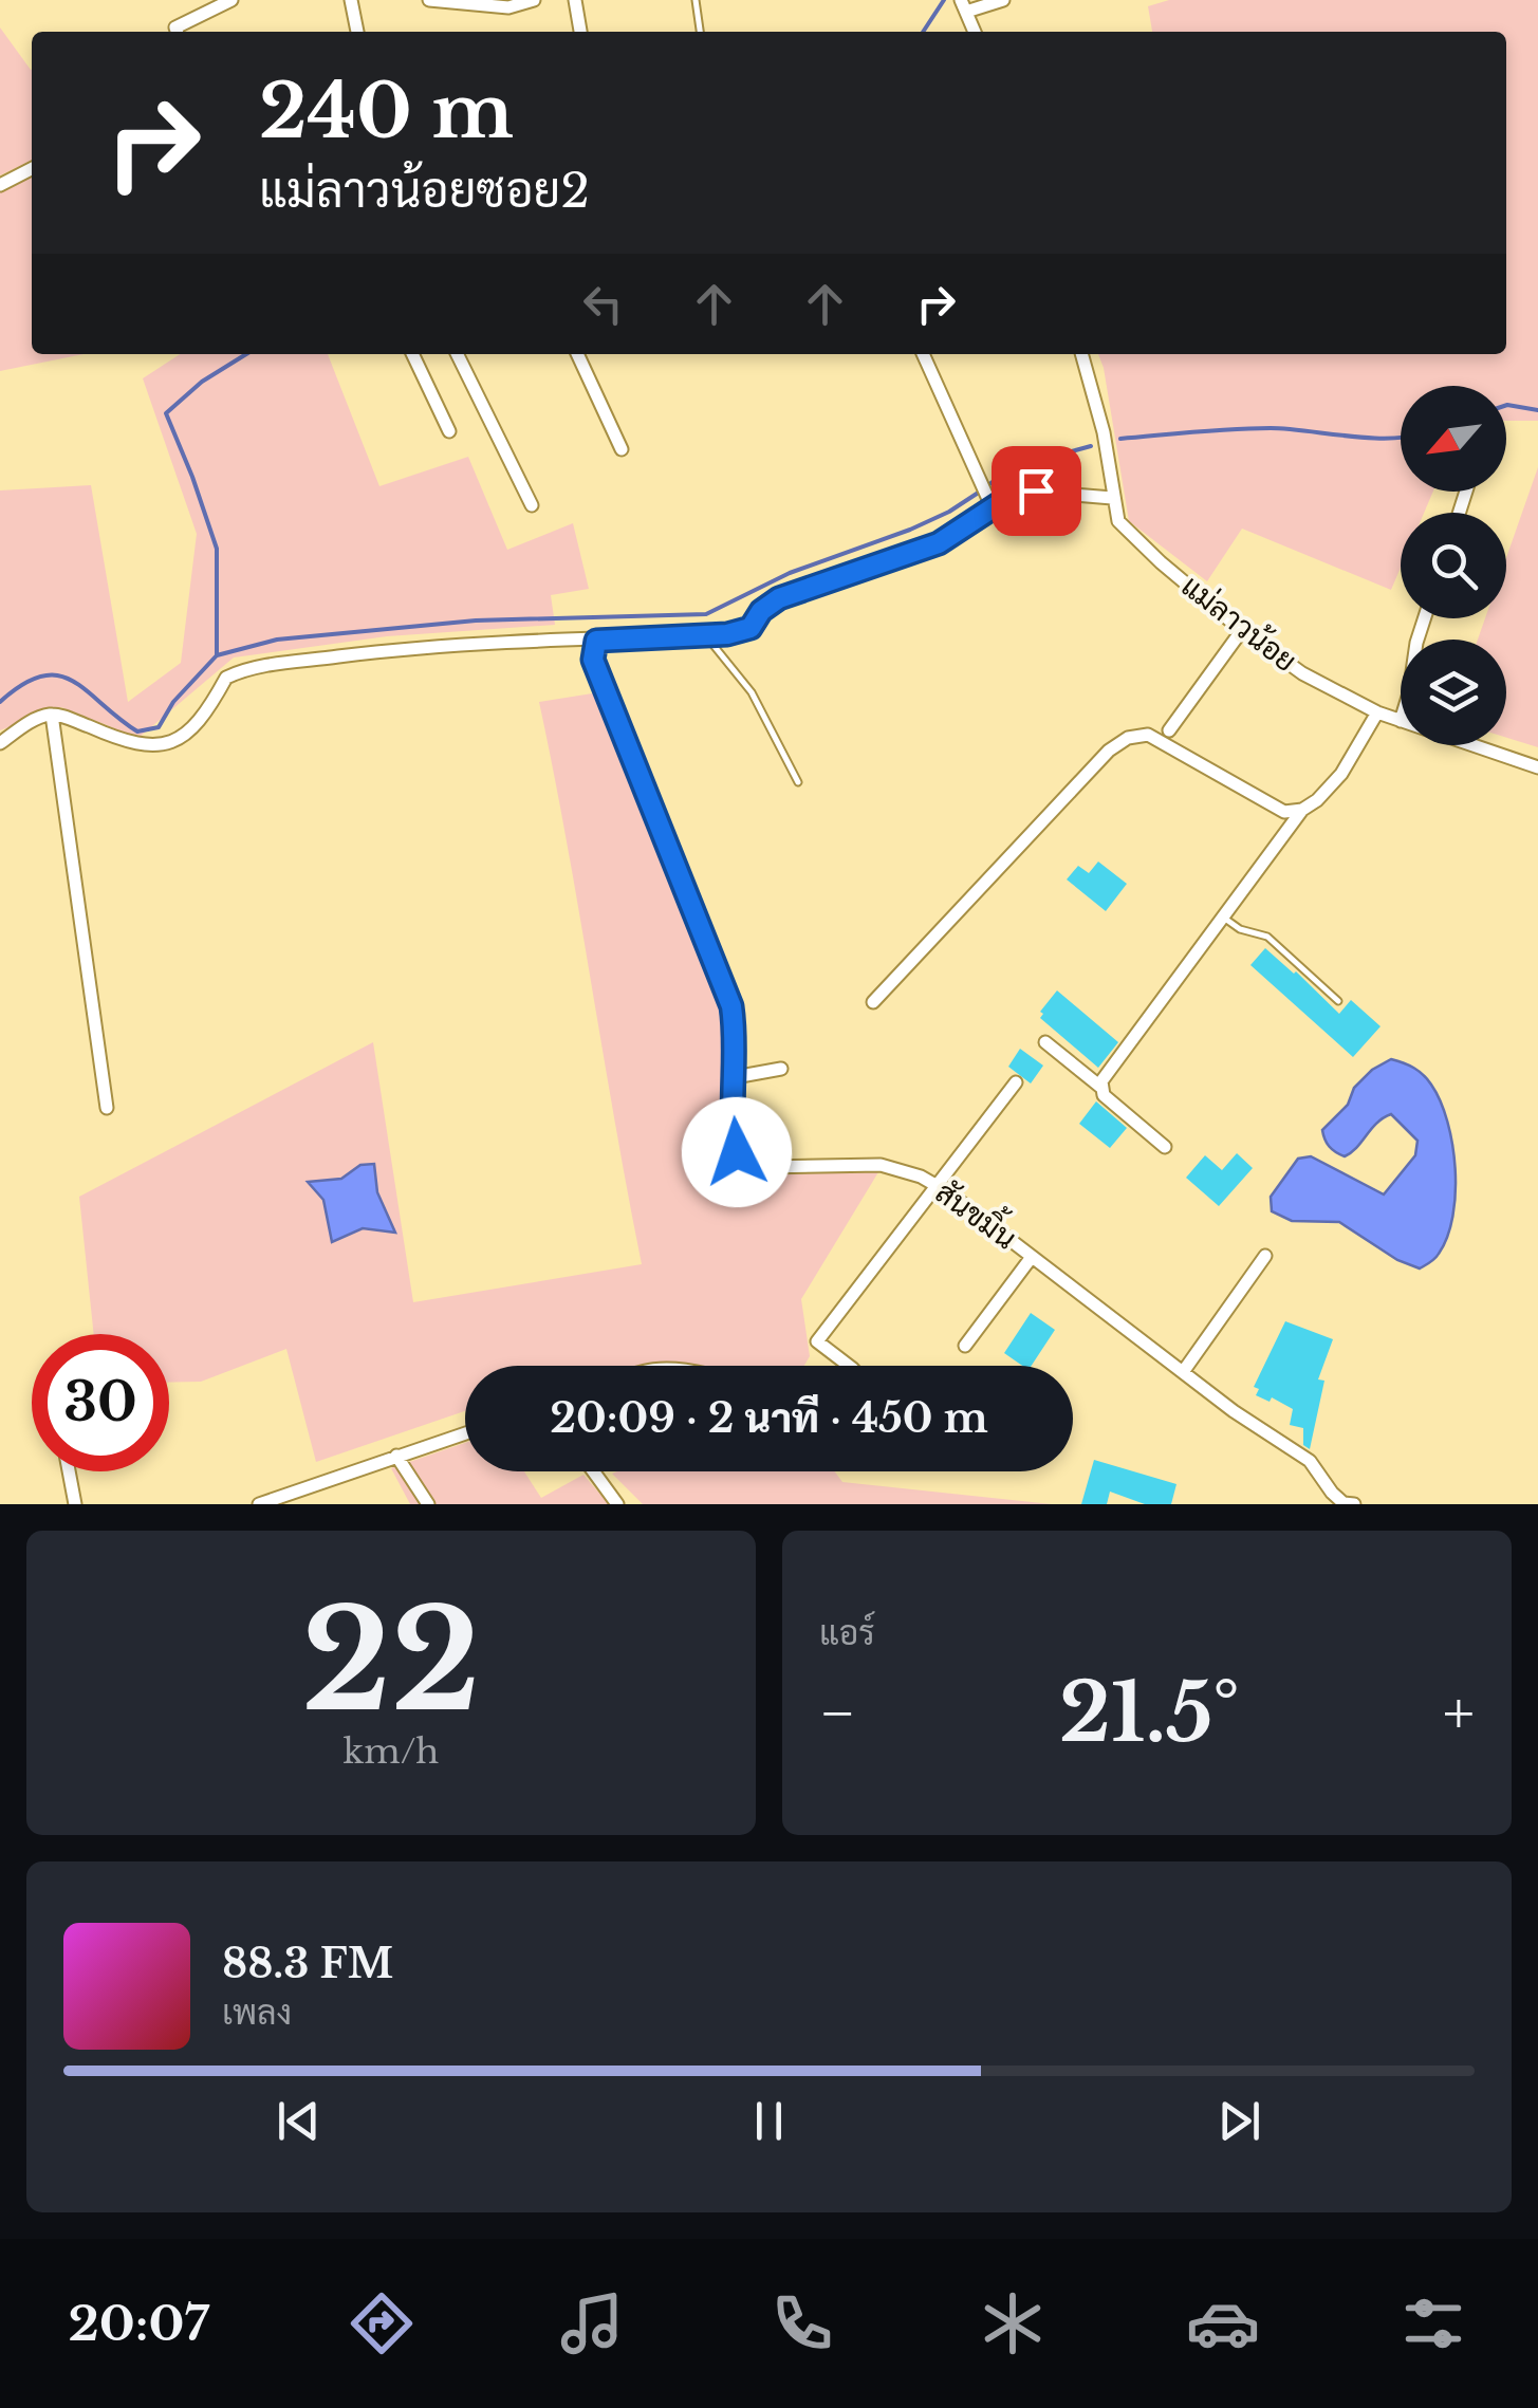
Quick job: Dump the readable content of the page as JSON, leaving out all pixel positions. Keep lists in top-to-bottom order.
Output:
{
  "streets": {
    "street": ["แม่ลาวน้อย", "สันขมิ้น"]
  },
  "north": "bottom left",
  "page": {
    "turn": ["240 m", "แม่ลาวน้อยซอย2"],
    "limit": "30",
    "trip": "20:09 · 2 นาที · 450 m",
    "tile": [
      ["22", "km/h"],
      "แอร์"
    ],
    "heat": ["−", "21.5°", "+"],
    "song": ["88.3 FM", "เพลง"],
    "tabs": "20:07"
  }
}
